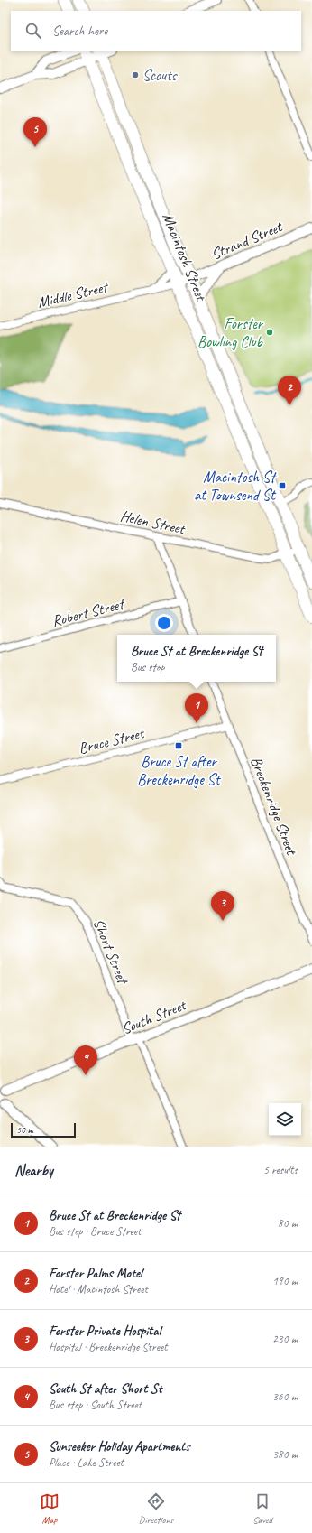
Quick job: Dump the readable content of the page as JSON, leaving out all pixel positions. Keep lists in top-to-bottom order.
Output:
{
  "streets": {
    "main road": ["Macintosh Street"],
    "street": [
      "Strand Street",
      "Middle Street",
      "Helen Street",
      "Robert Street",
      "Bruce Street",
      "Breckenridge Street",
      "Short Street",
      "South Street"
    ]
  },
  "crossings": [
    ["Strand Street", "Macintosh Street"],
    ["Strand Street", "Middle Street"],
    ["Macintosh Street", "Middle Street"],
    ["Macintosh Street", "Helen Street"],
    ["Bruce Street", "Breckenridge Street"],
    ["Short Street", "South Street"]
  ],
  "places": {
    "other": ["Scouts", "Forster Bowling Club"],
    "transit": ["Macintosh St at Townsend St", "Bruce St after Breckenridge St"]
  },
  "scale_bar": "50 m",
  "page": {
    "search": "Search here",
    "pins": [
      "5",
      "2",
      "1",
      "3",
      "4"
    ],
    "popup": ["Bruce St at Breckenridge St", "Bus stop"],
    "scale": "50 m",
    "heading": ["Nearby", "5 results"],
    "list": [
      {
        "mark": "1",
        "name": "Bruce St at Breckenridge St",
        "note": "Bus stop · Bruce Street",
        "value": "80 m"
      },
      {
        "mark": "2",
        "name": "Forster Palms Motel",
        "note": "Hotel · Macintosh Street",
        "value": "190 m"
      },
      {
        "mark": "3",
        "name": "Forster Private Hospital",
        "note": "Hospital · Breckenridge Street",
        "value": "230 m"
      },
      {
        "mark": "4",
        "name": "South St after Short St",
        "note": "Bus stop · South Street",
        "value": "360 m"
      },
      {
        "mark": "5",
        "name": "Sunseeker Holiday Apartments",
        "note": "Place · Lake Street",
        "value": "380 m"
      }
    ],
    "nav": ["Map", "Directions", "Saved"]
  }
}
